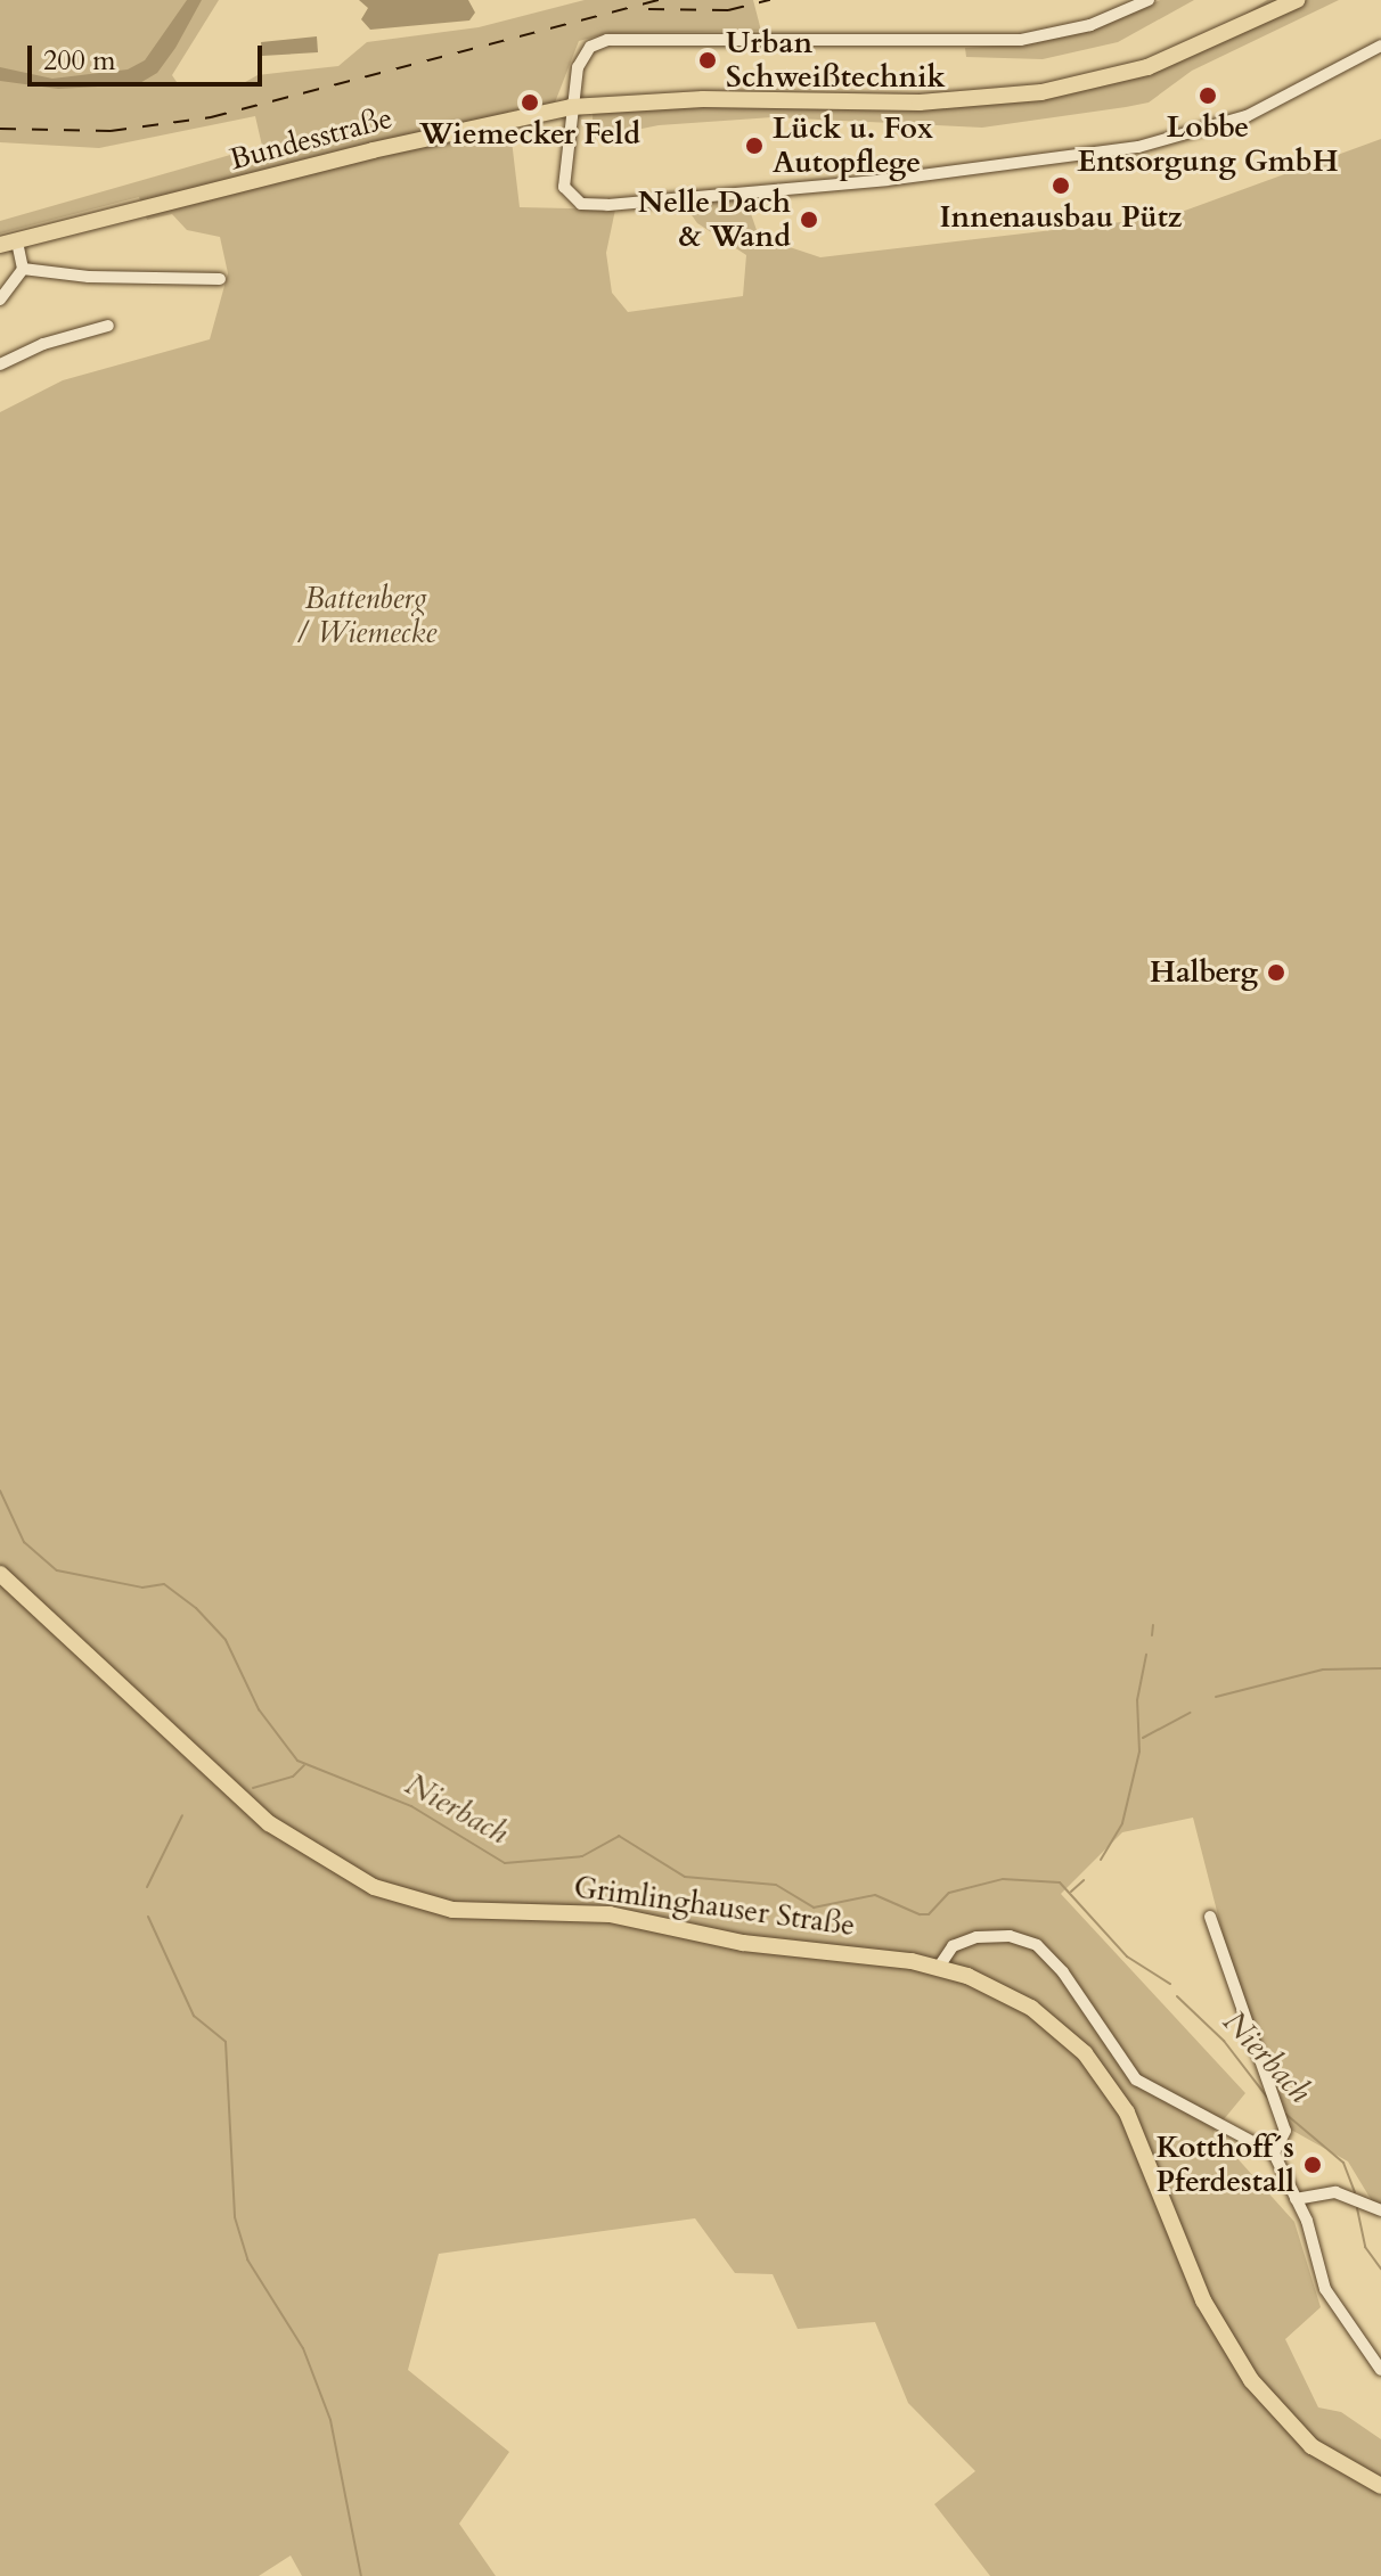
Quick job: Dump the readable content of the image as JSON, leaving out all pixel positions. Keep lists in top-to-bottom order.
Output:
{
  "streets": {
    "main road": ["Bundesstraße", "Grimlinghauser Straße"]
  },
  "water": ["Nierbach"],
  "parks": ["Battenberg / Wiemecke"],
  "places": [
    "Urban Schweißtechnik",
    "Lobbe Entsorgung GmbH",
    "Wiemecker Feld",
    "Lück u. Fox Autopflege",
    "Innenausbau Pütz",
    "Nelle Dach & Wand",
    "Halberg",
    "Kotthoff´s Pferdestall"
  ],
  "scale_bar": "200 m"
}
